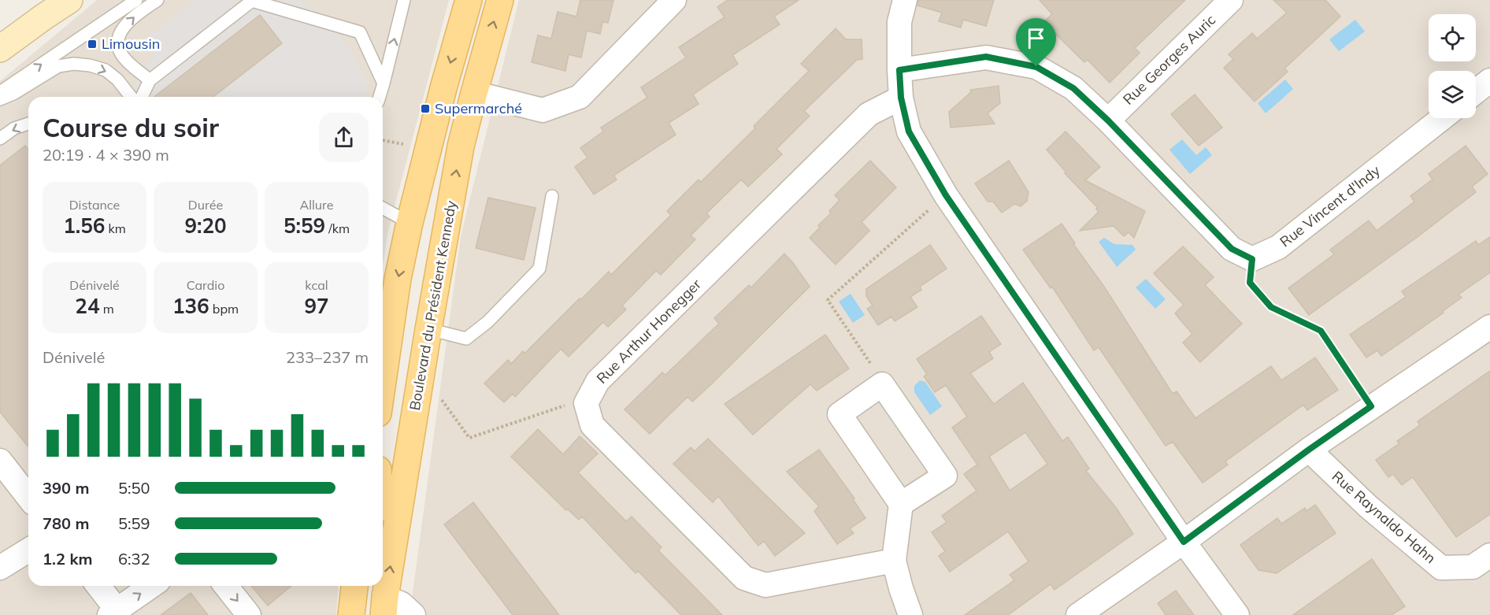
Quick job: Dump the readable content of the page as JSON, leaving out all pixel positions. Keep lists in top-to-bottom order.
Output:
{
  "streets": {
    "main road": ["Boulevard du Président Kennedy"],
    "street": [
      "Rue Georges Auric",
      "Rue Vincent d'Indy",
      "Rue Arthur Honegger",
      "Rue Raynaldo Hahn"
    ]
  },
  "places": {
    "transit": ["Limousin", "Supermarché"]
  },
  "page": {
    "heading": ["Course du soir", "20:19 · 4 × 390 m"],
    "stats": [
      ["Distance", "1.56 km"],
      ["Durée", "9:20"],
      ["Allure", "5:59 /km"],
      ["Dénivelé", "24 m"],
      ["Cardio", "136 bpm"],
      ["kcal", "97"]
    ],
    "chart": ["Dénivelé", "233–237 m"],
    "list": [
      {
        "name": "390 m",
        "note": "5:50"
      },
      {
        "name": "780 m",
        "note": "5:59"
      },
      {
        "name": "1.2 km",
        "note": "6:32"
      }
    ]
  }
}
